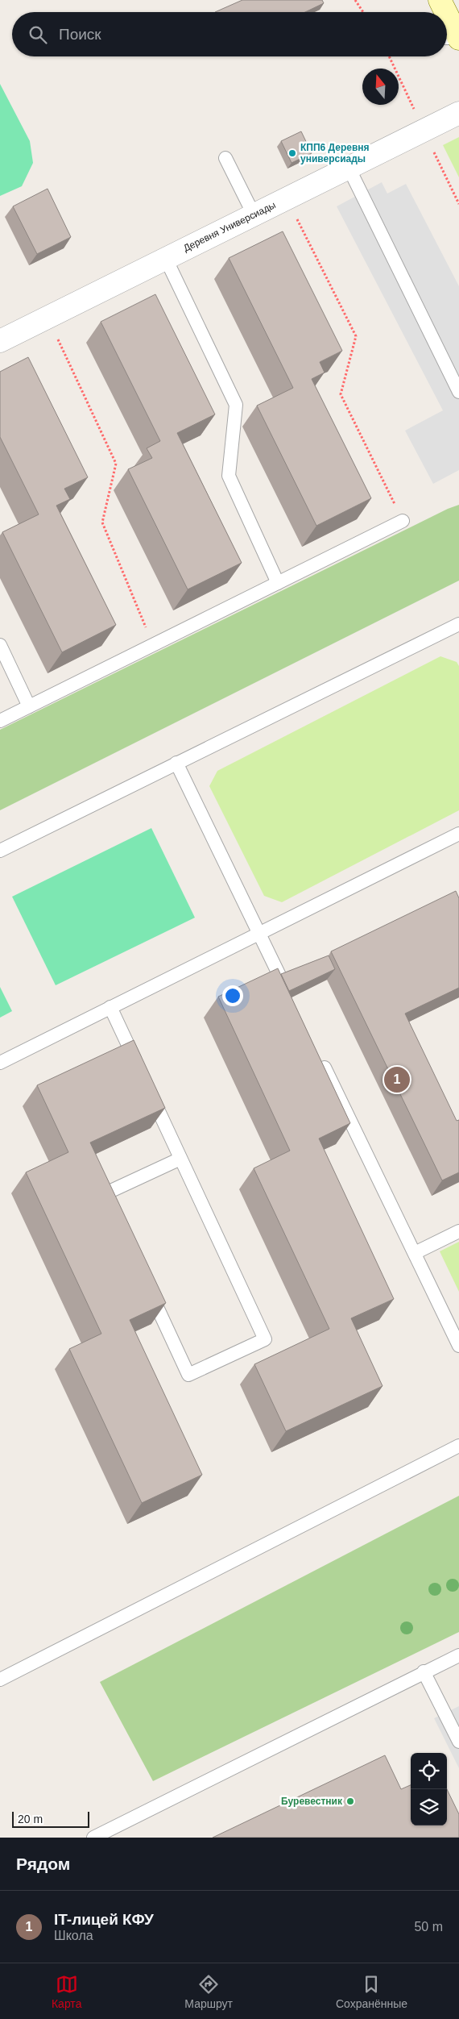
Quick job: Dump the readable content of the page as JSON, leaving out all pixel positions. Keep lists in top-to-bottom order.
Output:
{
  "streets": {
    "street": ["Деревня Универсиады"]
  },
  "places": ["КПП6 Деревня универсиады", "Буревестник"],
  "scale_bar": "20 m",
  "north": "top",
  "page": {
    "search": "Поиск",
    "pins": "1",
    "scale": "20 m",
    "heading": "Рядом",
    "list": [
      {
        "mark": "1",
        "name": "IT-лицей КФУ",
        "note": "Школа",
        "value": "50 m"
      }
    ],
    "nav": ["Карта", "Маршрут", "Сохранённые"]
  }
}
